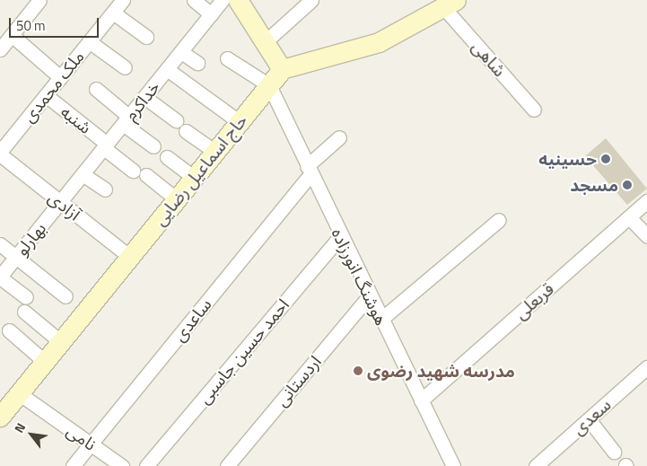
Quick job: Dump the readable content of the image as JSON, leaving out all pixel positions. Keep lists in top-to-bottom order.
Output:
{
  "streets": {
    "main road": ["حاج اسماعیل رضایی"],
    "street": [
      "شاهی",
      "ملک محمدی",
      "خداکرم",
      "شنبه",
      "آزادی",
      "بهارلو",
      "هوشنگ انورزاده",
      "قربعلی",
      "ساعدی",
      "احمد حسین جاسبی",
      "اردستانی",
      "سعدی",
      "نامی"
    ]
  },
  "crossings": [
    ["ملک محمدی", "شنبه"],
    ["ملک محمدی", "آزادی"],
    ["خداکرم", "شنبه"],
    ["خداکرم", "آزادی"],
    ["خداکرم", "بهارلو"],
    ["حاج اسماعیل رضایی", "آزادی"],
    ["حاج اسماعیل رضایی", "هوشنگ انورزاده"],
    ["حاج اسماعیل رضایی", "نامی"],
    ["آزادی", "بهارلو"],
    ["هوشنگ انورزاده", "قربعلی"],
    ["هوشنگ انورزاده", "ساعدی"],
    ["هوشنگ انورزاده", "احمد حسین جاسبی"],
    ["هوشنگ انورزاده", "اردستانی"],
    ["ساعدی", "نامی"]
  ],
  "places": ["حسینیه", "مسجد", "مدرسه شهید رضوی"],
  "scale_bar": "50 m",
  "north": "top left"
}
